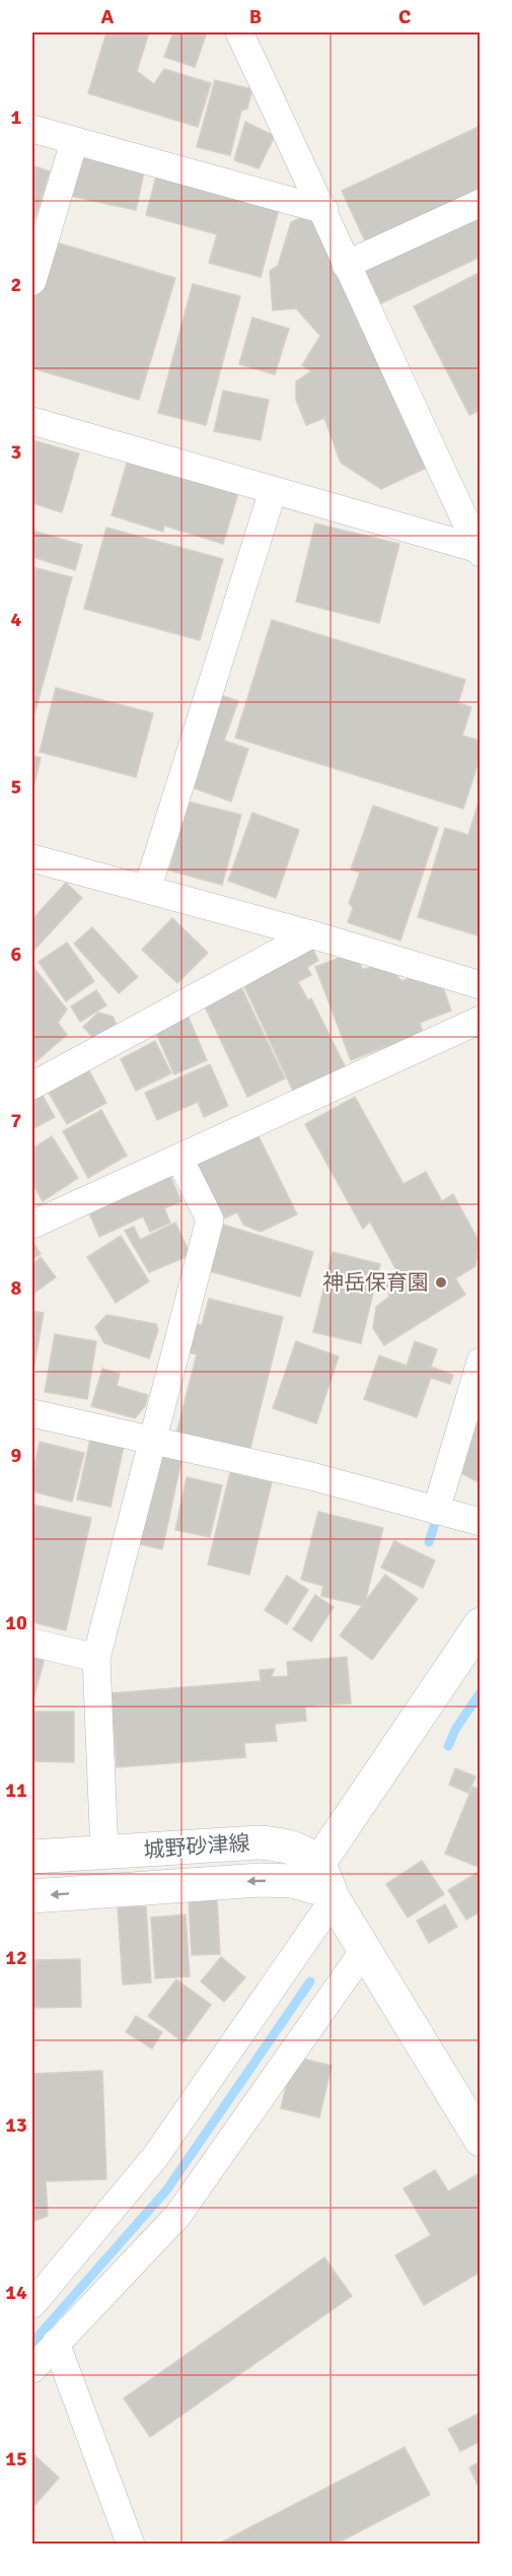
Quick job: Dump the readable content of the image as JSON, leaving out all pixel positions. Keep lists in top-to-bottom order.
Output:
{
  "streets": {
    "main road": ["城野砂津線"]
  },
  "places": ["神岳保育園"],
  "grid": {
    "columns": ["A", "B", "C"],
    "rows": [
      "1",
      "2",
      "3",
      "4",
      "5",
      "6",
      "7",
      "8",
      "9",
      "10",
      "11",
      "12",
      "13",
      "14",
      "15"
    ]
  }
}
